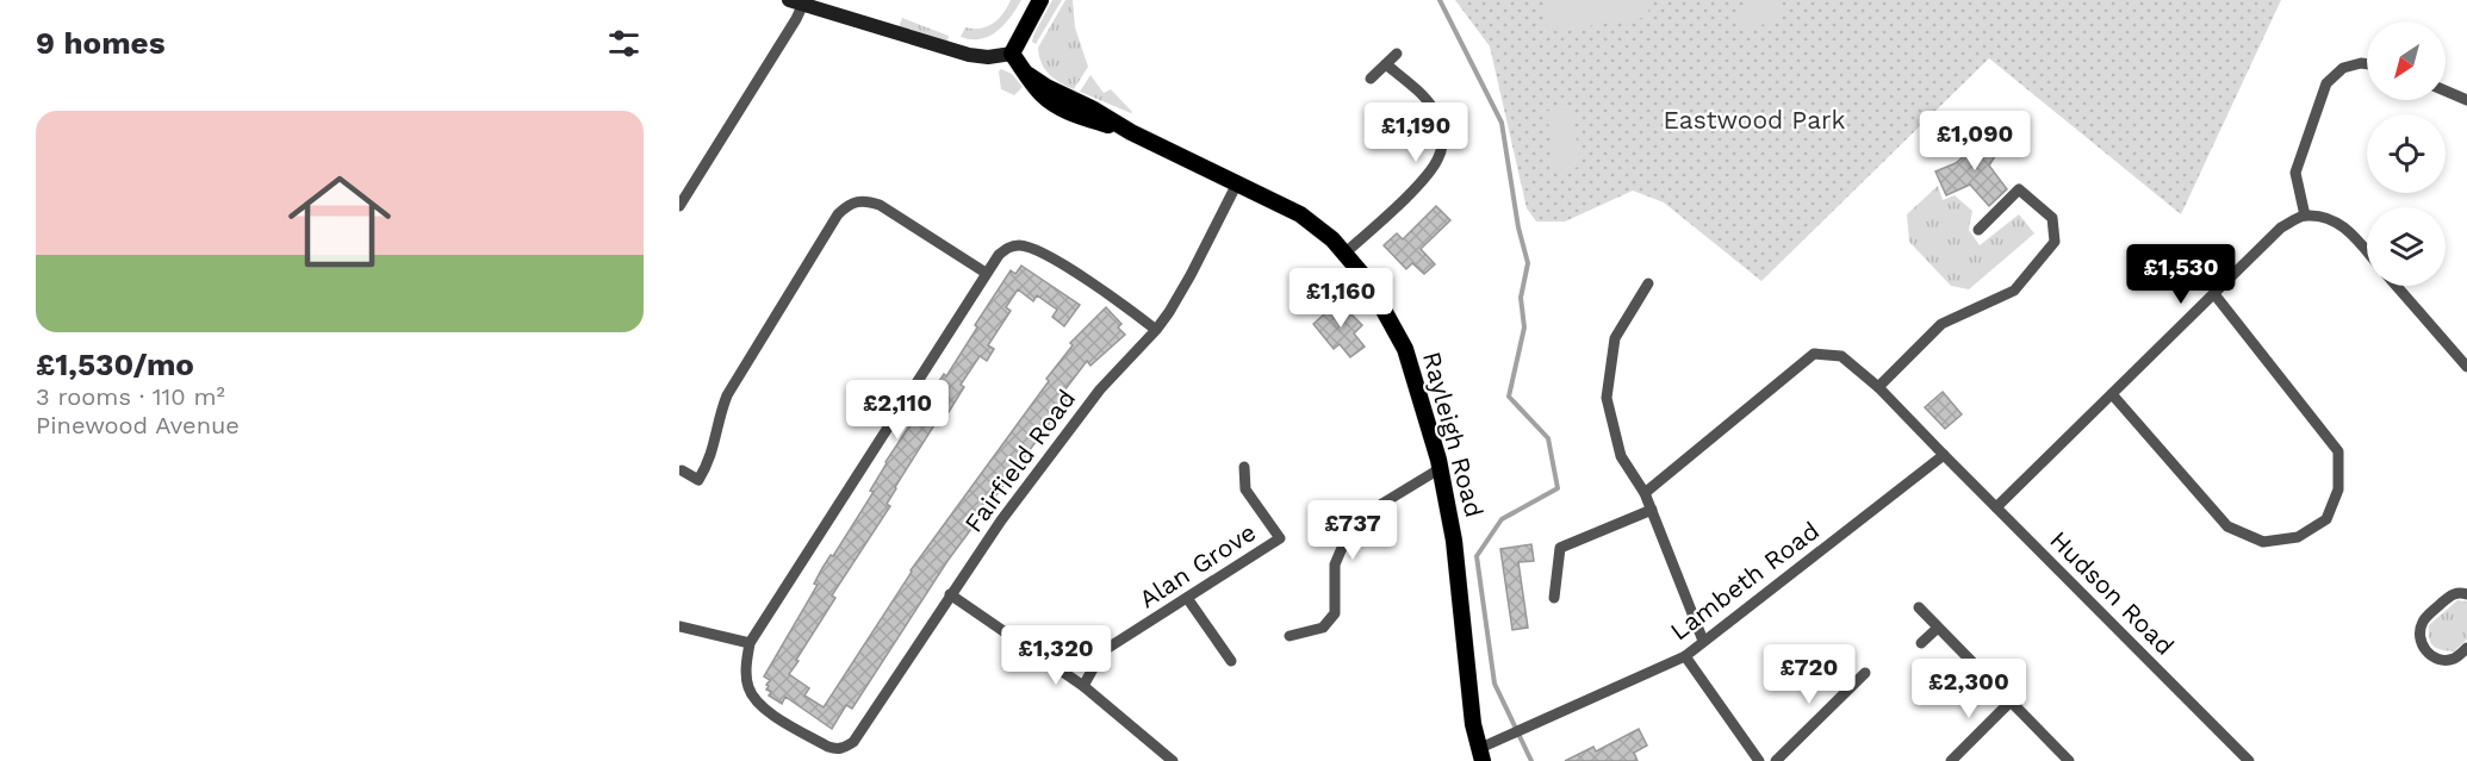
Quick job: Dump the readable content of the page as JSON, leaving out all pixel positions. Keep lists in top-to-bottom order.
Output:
{
  "streets": {
    "main road": ["Rayleigh Road"],
    "street": [
      "Fairfield Road",
      "Alan Grove",
      "Lambeth Road",
      "Hudson Road"
    ]
  },
  "crossings": [
    ["Rayleigh Road", "Fairfield Road"],
    ["Rayleigh Road", "Lambeth Road"],
    ["Lambeth Road", "Hudson Road"]
  ],
  "parks": ["Eastwood Park"],
  "north": "bottom left",
  "page": {
    "heading": "9 homes",
    "list": [
      {
        "name": "£1,530/mo",
        "note": "3 rooms · 110 m² · Pinewood Avenue"
      }
    ],
    "price": [
      "£1,190",
      "£1,090",
      "£1,530",
      "£1,160",
      "£2,110",
      "£737",
      "£1,320",
      "£720",
      "£2,300"
    ]
  }
}
